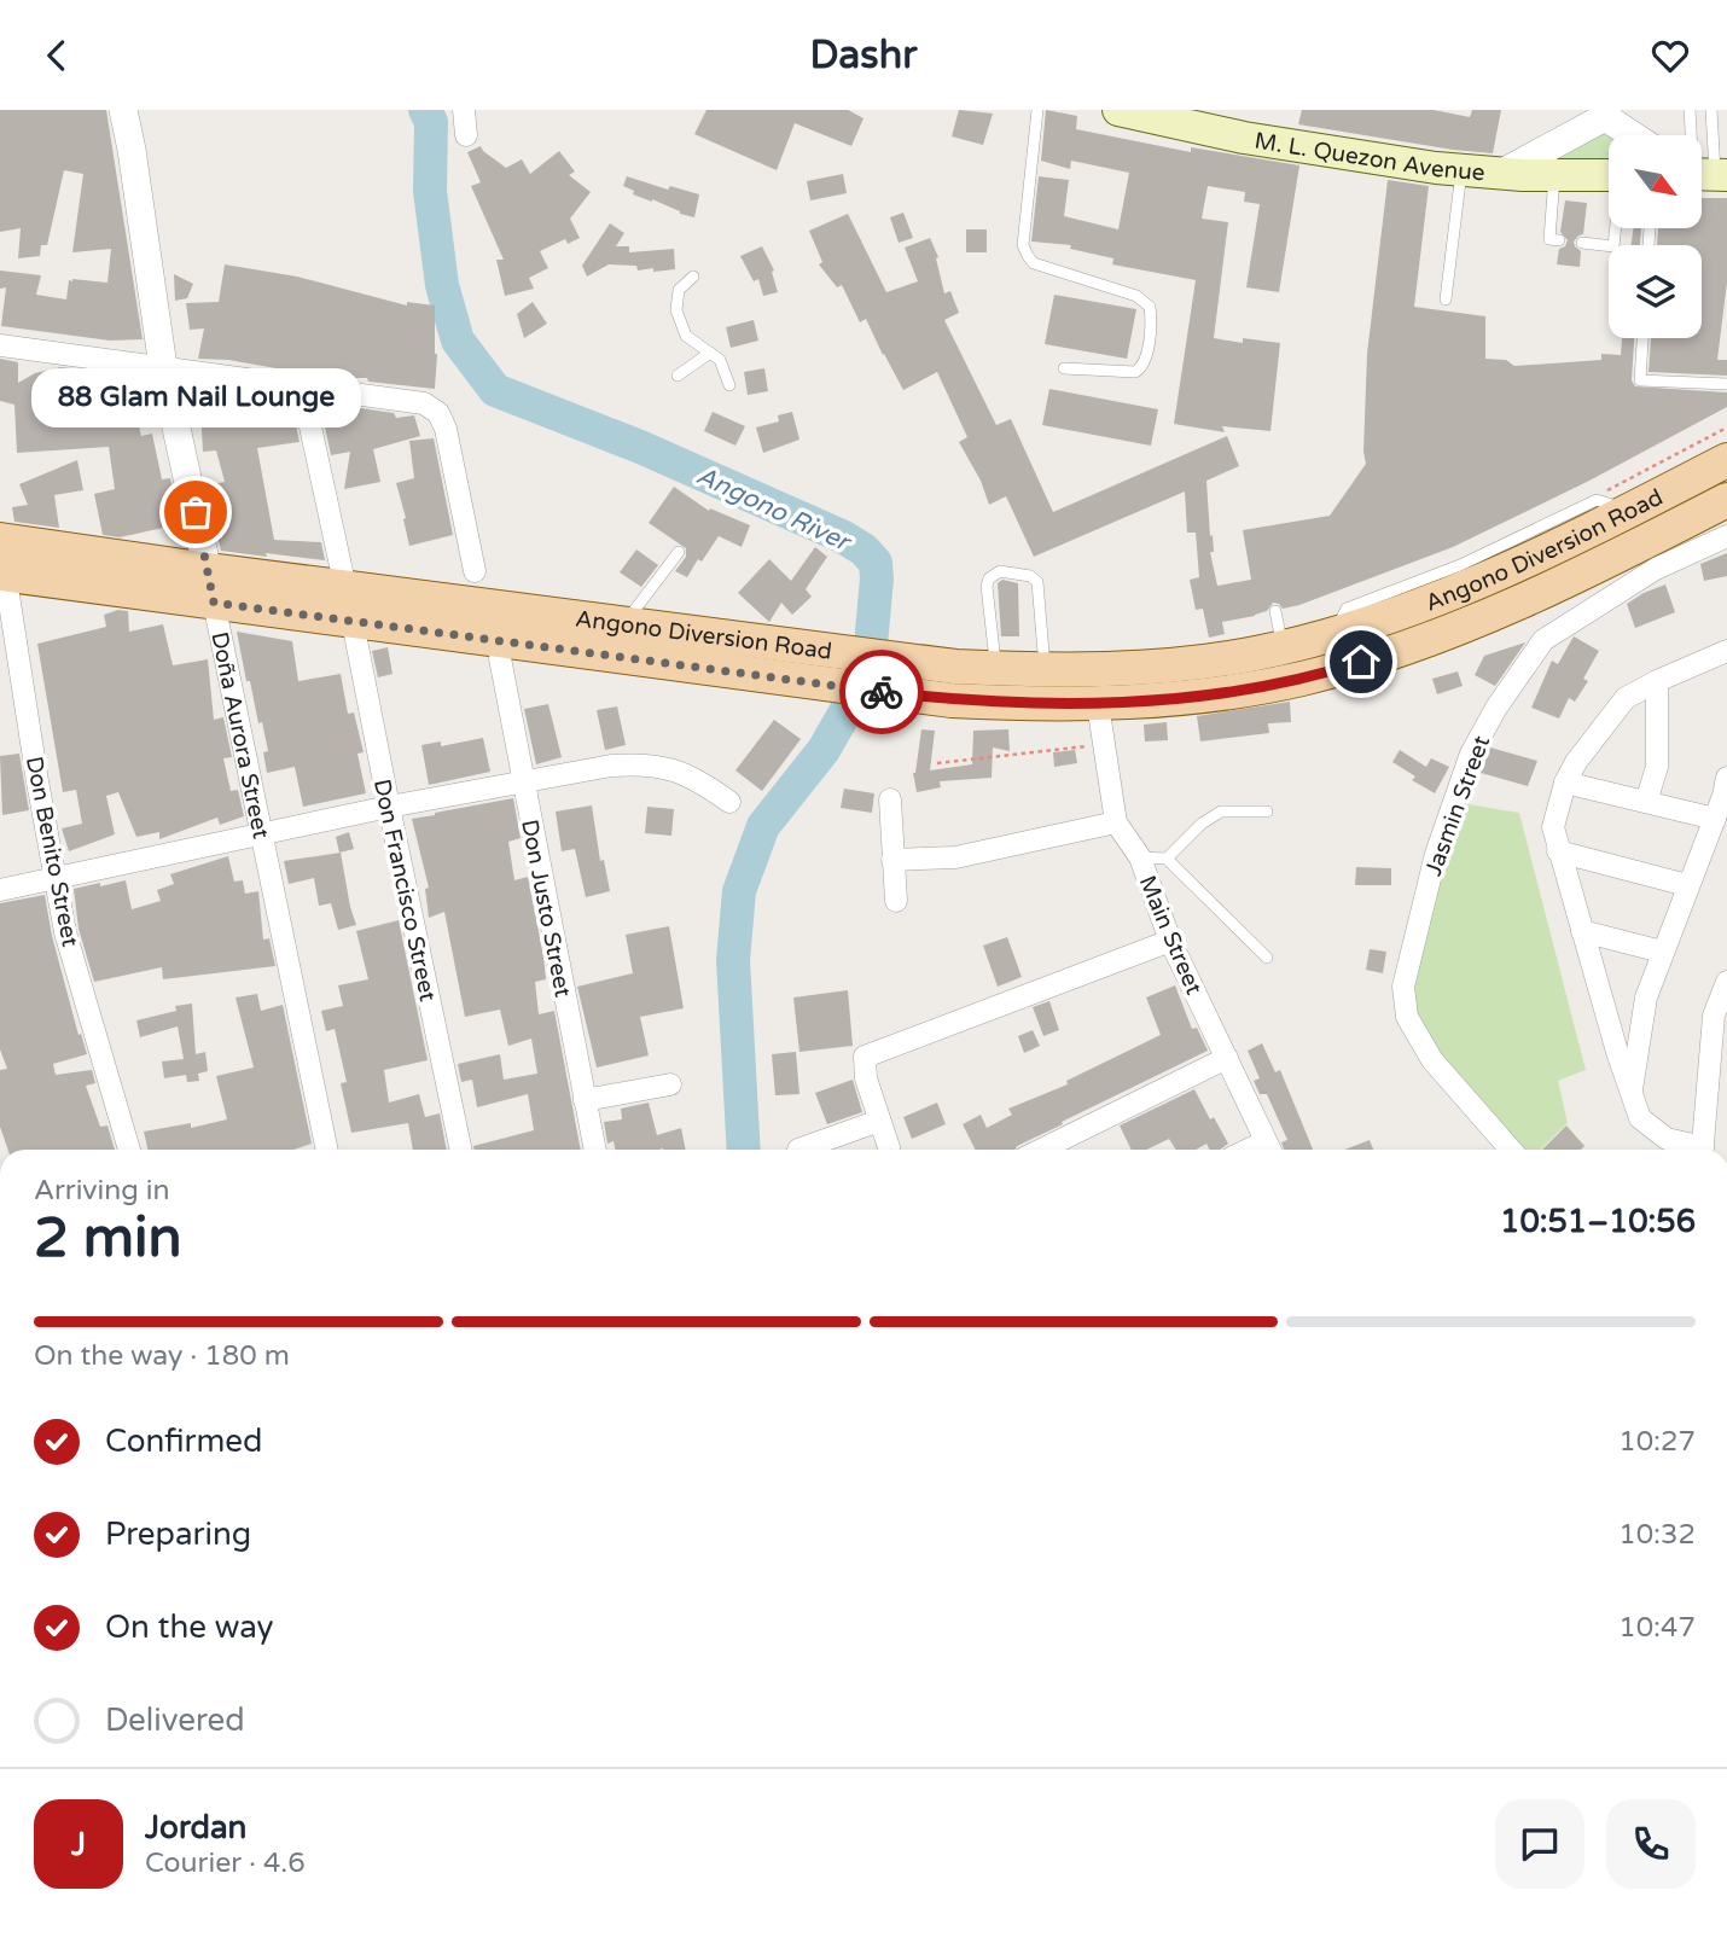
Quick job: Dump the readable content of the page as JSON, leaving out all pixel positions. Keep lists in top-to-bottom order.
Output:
{
  "streets": {
    "main road": ["M. L. Quezon Avenue", "Angono Diversion Road"],
    "street": [
      "Doña Aurora Street",
      "Jasmin Street",
      "Don Benito Street",
      "Don Francisco Street",
      "Don Justo Street",
      "Main Street"
    ]
  },
  "crossings": [
    ["Angono Diversion Road", "Doña Aurora Street"],
    ["Angono Diversion Road", "Don Benito Street"],
    ["Angono Diversion Road", "Don Francisco Street"],
    ["Angono Diversion Road", "Main Street"]
  ],
  "water": ["Angono River"],
  "places": ["88 Glam Nail Lounge"],
  "north": "bottom right",
  "page": {
    "header": "Dashr",
    "bubble": "88 Glam Nail Lounge",
    "heading": ["2 min", "Arriving in", "10:51–10:56"],
    "panel": ["Jordan", "Courier · 4.6"],
    "bar": "On the way · 180 m",
    "list": [
      ["Confirmed", "10:27"],
      ["Preparing", "10:32"],
      ["On the way", "10:47"],
      "Delivered"
    ],
    "round": "J"
  }
}
